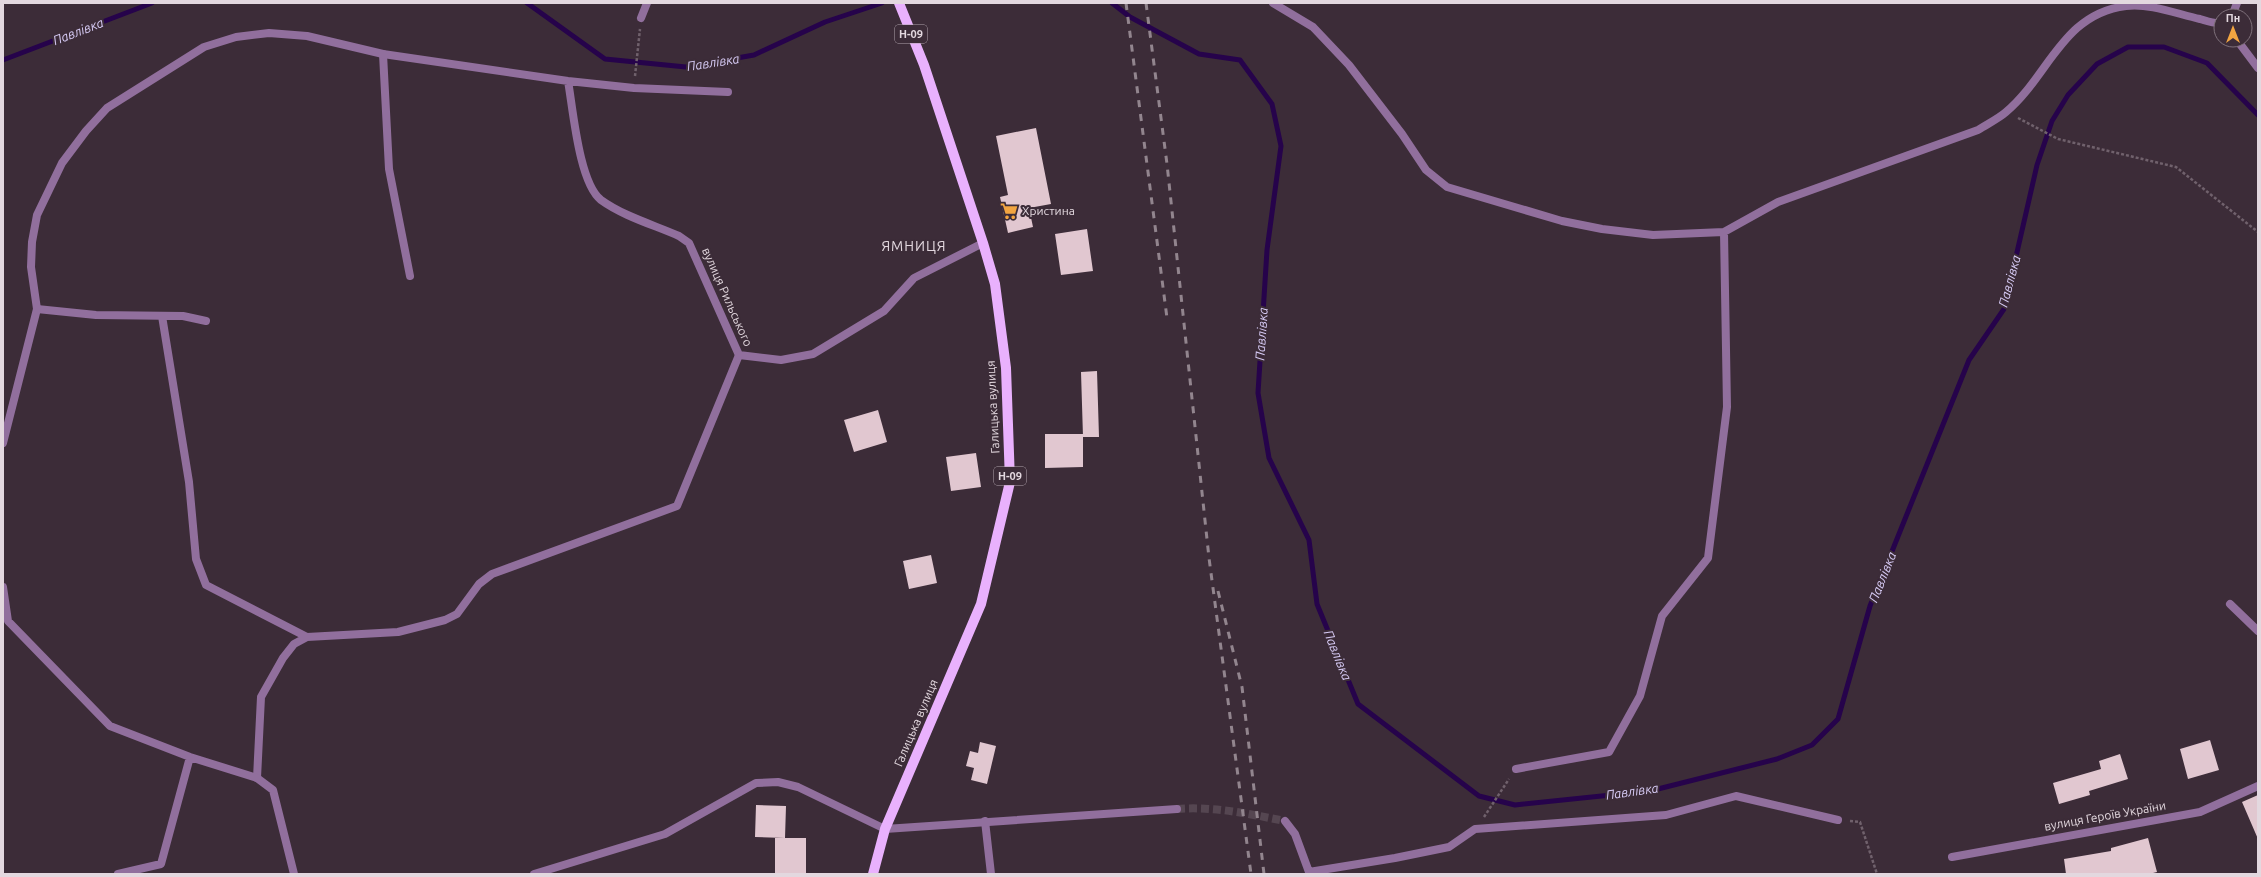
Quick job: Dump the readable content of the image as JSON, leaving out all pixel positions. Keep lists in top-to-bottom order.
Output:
{
  "streets": {
    "main road": ["Н-09", "Галицька вулиця"],
    "street": ["вулиця Рильського", "вулиця Героїв України"]
  },
  "crossings": [
    ["вулиця Рильського", "Галицька вулиця"]
  ],
  "districts": ["ЯМНИЦЯ"],
  "water": ["Павлівка"],
  "places": {
    "supermarket": ["Христина"]
  },
  "north": "top"
}
